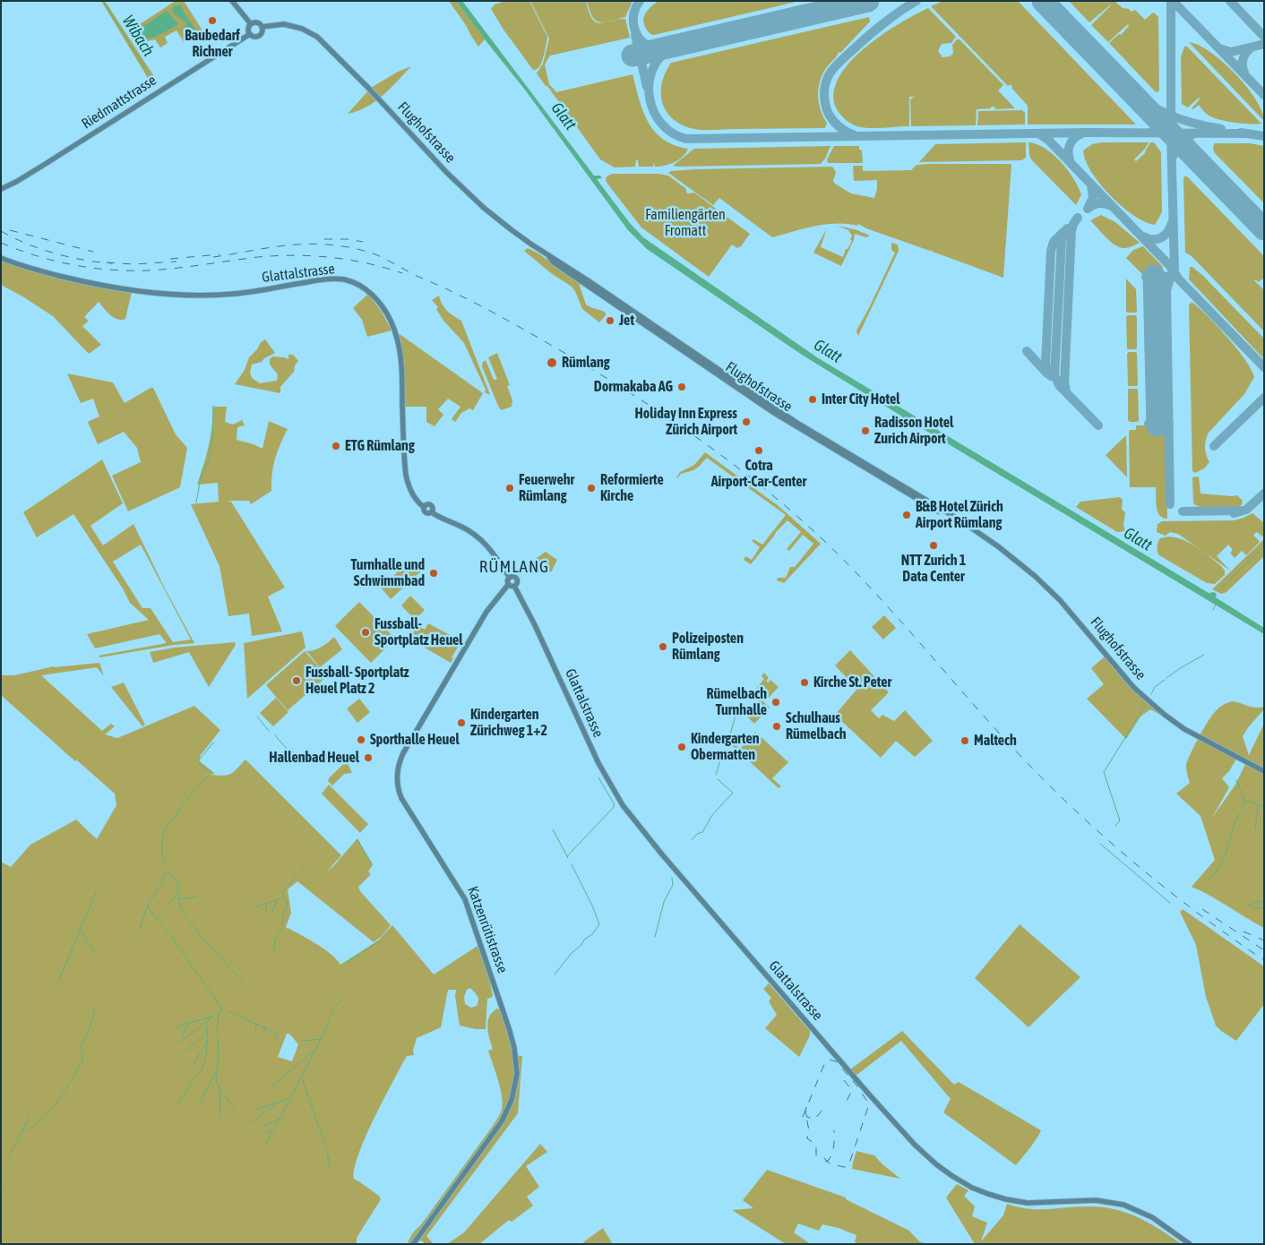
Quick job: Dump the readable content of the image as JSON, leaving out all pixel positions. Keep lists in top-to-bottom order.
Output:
{
  "streets": {
    "street": [
      "Riedmattstrasse",
      "Flughofstrasse",
      "Glattalstrasse",
      "Katzenrütistrasse"
    ]
  },
  "crossings": [
    ["Riedmattstrasse", "Flughofstrasse"],
    ["Glattalstrasse", "Katzenrütistrasse"]
  ],
  "districts": ["RÜMLANG"],
  "water": ["Wibach", "Glatt"],
  "parks": ["Familiengärten Fromatt"],
  "places": [
    "Baubedarf Richner",
    "Jet",
    "Rümlang",
    "Dormakaba AG",
    "Inter City Hotel",
    "Holiday Inn Express Zürich Airport",
    "Radisson Hotel Zurich Airport",
    "ETG Rümlang",
    "Cotra Airport-Car-Center",
    "Feuerwehr Rümlang",
    "Reformierte Kirche",
    "B&B Hotel Zürich Airport Rümlang",
    "NTT Zurich 1 Data Center",
    "Turnhalle und Schwimmbad",
    "Fussball- Sportplatz Heuel",
    "Polizeiposten Rümlang",
    "Fussball- Sportplatz Heuel Platz 2",
    "Kirche St. Peter",
    "Rümelbach Turnhalle",
    "Kindergarten Zürichweg 1+2",
    "Schulhaus Rümelbach",
    "Sporthalle Heuel",
    "Maltech",
    "Kindergarten Obermatten",
    "Hallenbad Heuel"
  ]
}
